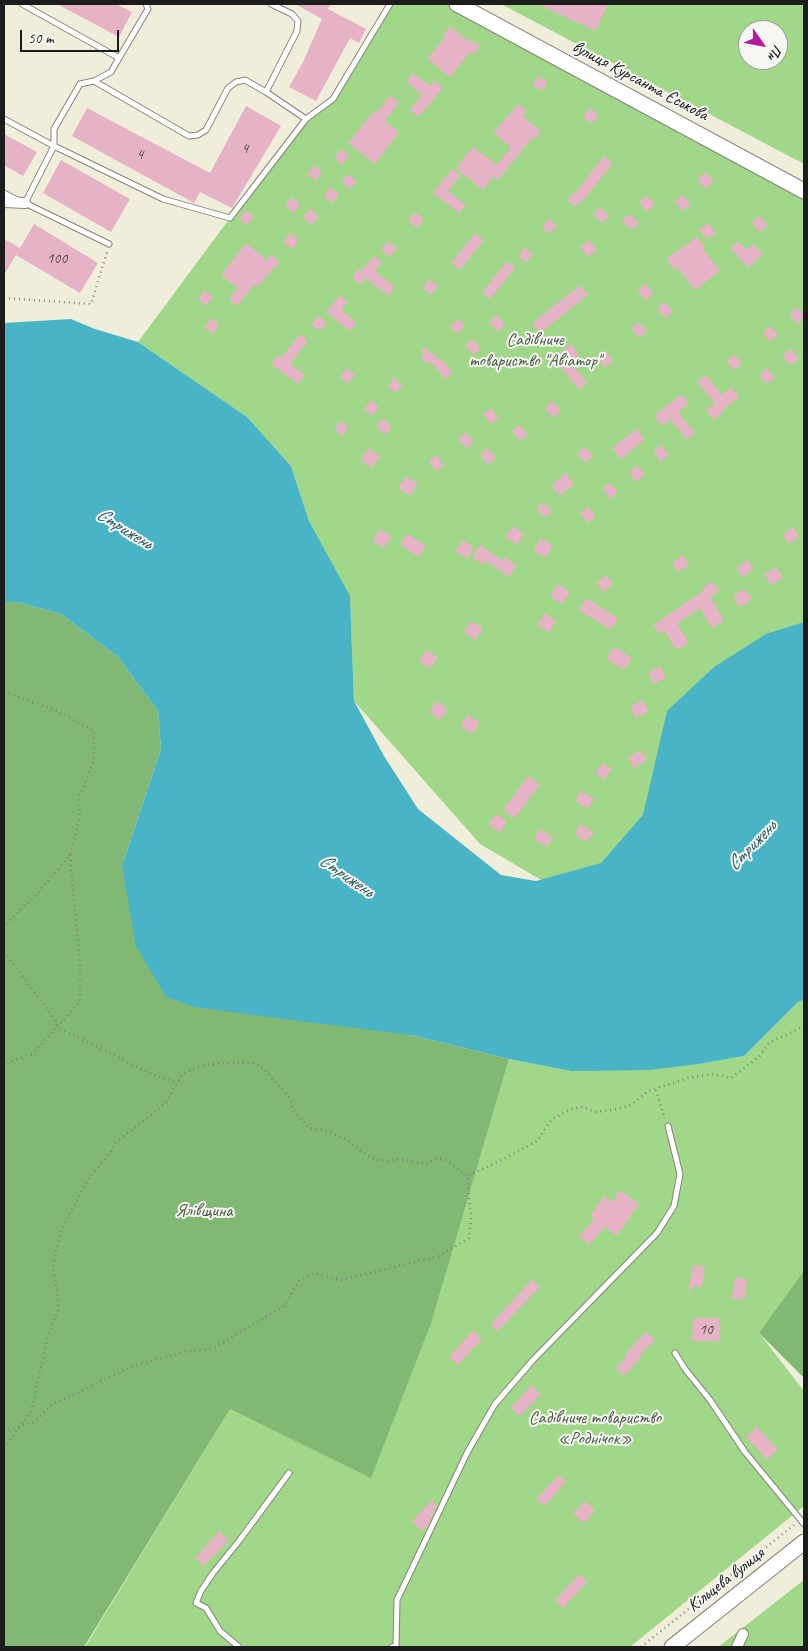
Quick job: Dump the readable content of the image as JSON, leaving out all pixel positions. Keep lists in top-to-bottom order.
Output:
{
  "streets": {
    "street": ["вулиця Курсанта Єськова", "Кільцева вулиця"]
  },
  "water": ["Стрижень"],
  "parks": ["Садівниче товариство \"Авіатор\"", "Ялівщина", "Садівниче товариство «Роднічок»"],
  "house_numbers": [
    "4",
    "4",
    "100",
    "10"
  ],
  "scale_bar": "50 m",
  "north": "bottom right"
}
